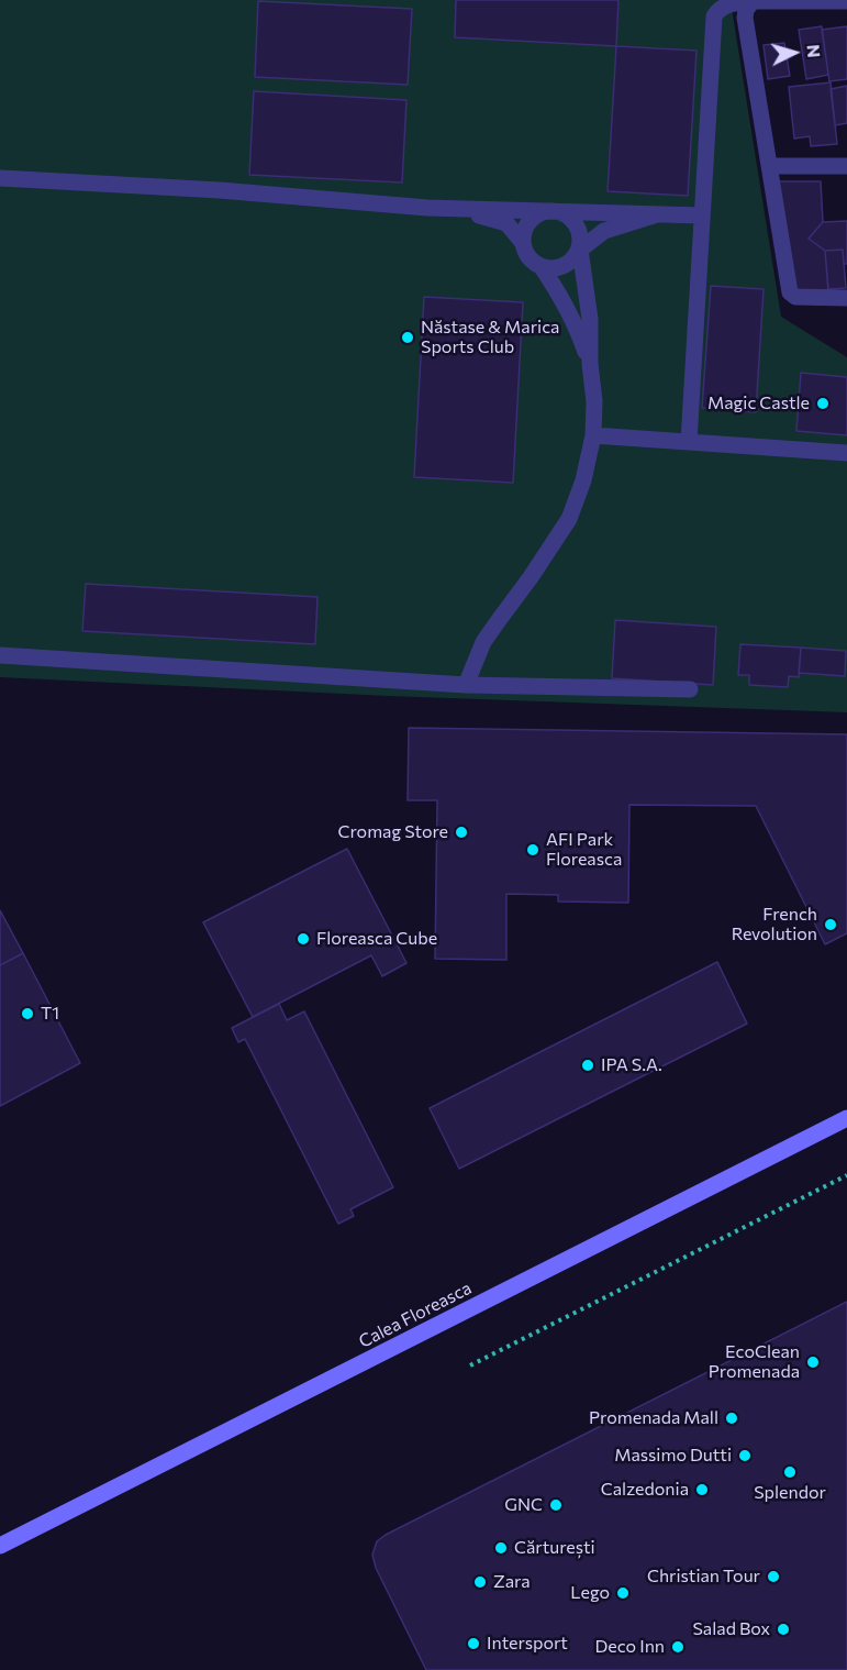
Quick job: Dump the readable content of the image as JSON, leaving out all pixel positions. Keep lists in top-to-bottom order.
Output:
{
  "streets": {
    "main road": ["Calea Floreasca"]
  },
  "places": [
    "Năstase & Marica Sports Club",
    "Magic Castle",
    "Cromag Store",
    "AFI Park Floreasca",
    "French Revolution",
    "Floreasca Cube",
    "T1",
    "IPA S.A.",
    "EcoClean Promenada",
    "Promenada Mall",
    "Massimo Dutti",
    "Splendor",
    "Calzedonia",
    "GNC",
    "Cărturești",
    "Christian Tour",
    "Zara",
    "Lego",
    "Salad Box",
    "Intersport",
    "Deco Inn"
  ],
  "north": "right"
}
